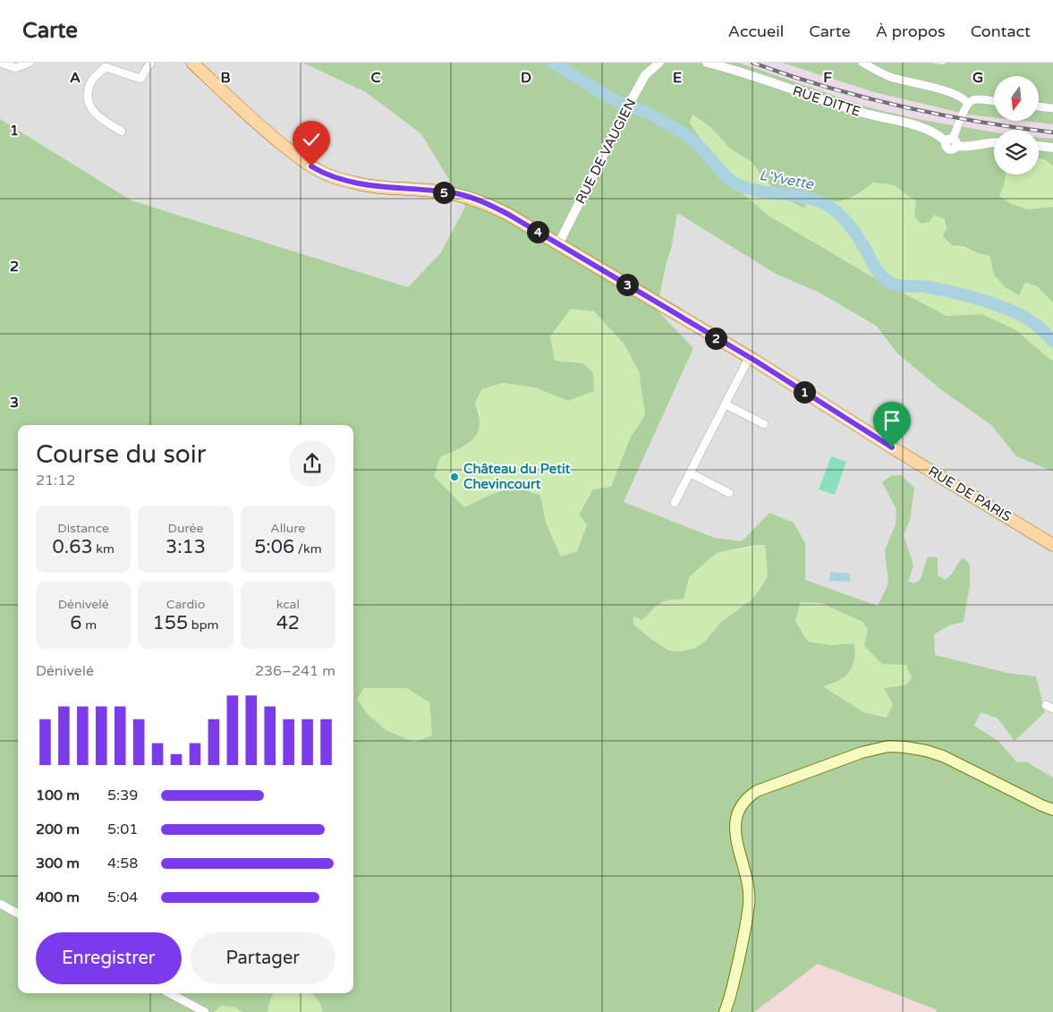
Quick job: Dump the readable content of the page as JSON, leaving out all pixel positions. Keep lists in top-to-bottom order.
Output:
{
  "streets": {
    "main road": ["RUE DE PARIS"],
    "street": ["RUE DITTE", "RUE DE VAUGIEN"]
  },
  "crossings": [
    ["RUE DE VAUGIEN", "RUE DE PARIS"]
  ],
  "water": ["L'Yvette"],
  "places": ["Château du Petit Chevincourt"],
  "north": "bottom",
  "page": {
    "header": "Carte",
    "nav": [
      "Accueil",
      "Carte",
      "À propos",
      "Contact"
    ],
    "pins": [
      "5",
      "4",
      "3",
      "2",
      "1"
    ],
    "heading": ["Course du soir", "21:12"],
    "stats": [
      ["Distance", "0.63 km"],
      ["Durée", "3:13"],
      ["Allure", "5:06 /km"],
      ["Dénivelé", "6 m"],
      ["Cardio", "155 bpm"],
      ["kcal", "42"]
    ],
    "chart": ["Dénivelé", "236–241 m"],
    "list": [
      {
        "name": "100 m",
        "note": "5:39"
      },
      {
        "name": "200 m",
        "note": "5:01"
      },
      {
        "name": "300 m",
        "note": "4:58"
      },
      {
        "name": "400 m",
        "note": "5:04"
      }
    ],
    "buttons": ["Enregistrer", "Partager"]
  },
  "grid": {
    "columns": [
      "A",
      "B",
      "C",
      "D",
      "E",
      "F",
      "G"
    ],
    "rows": ["1", "2", "3"]
  }
}
